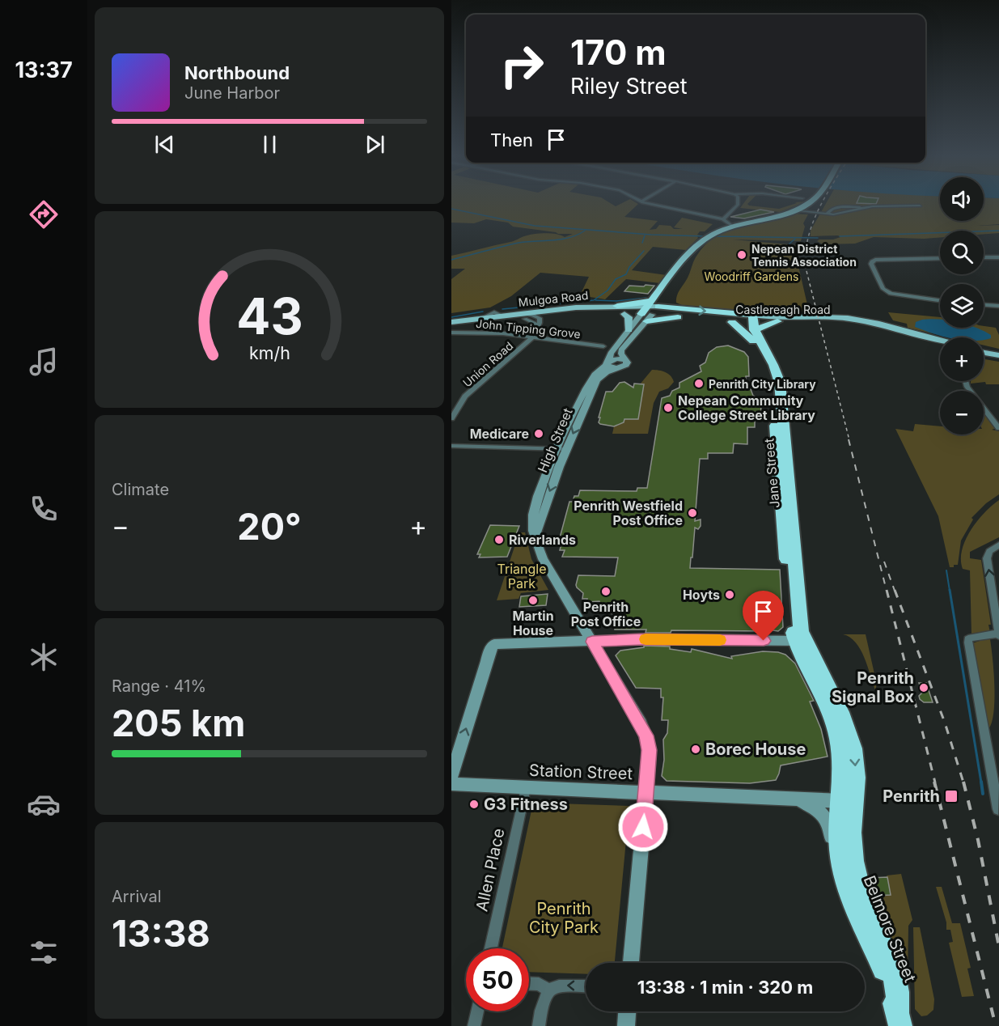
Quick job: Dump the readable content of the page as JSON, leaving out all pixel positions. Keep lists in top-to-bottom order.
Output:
{
  "streets": {
    "highway": [
      "Castlereagh Road",
      "High Street",
      "Jane Street",
      "Belmore Street"
    ],
    "main road": ["Mulgoa Road", "Station Street"],
    "street": ["John Tipping Grove", "Union Road", "Allen Place"]
  },
  "crossings": [
    ["Mulgoa Road", "Castlereagh Road"],
    ["Mulgoa Road", "Union Road"],
    ["Mulgoa Road", "High Street"],
    ["Castlereagh Road", "High Street"],
    ["Castlereagh Road", "Jane Street"],
    ["John Tipping Grove", "Union Road"],
    ["High Street", "Station Street"],
    ["Jane Street", "Belmore Street"],
    ["Station Street", "Allen Place"],
    ["Station Street", "Belmore Street"]
  ],
  "parks": ["Woodriff Gardens", "Triangle Park", "Penrith City Park"],
  "places": {
    "other": [
      "Nepean District Tennis Association",
      "Penrith City Library",
      "Nepean Community College Street Library",
      "Medicare",
      "Penrith Westfield Post Office",
      "Riverlands",
      "Penrith Post Office",
      "Hoyts",
      "Martin House",
      "Penrith Signal Box",
      "Borec House",
      "G3 Fitness"
    ],
    "transit": ["Penrith"]
  },
  "page": {
    "tabs": "13:37",
    "turn": ["170 m", "Riley Street"],
    "song": ["Northbound", "June Harbor"],
    "then": "Then",
    "map_buttons": ["+", "−"],
    "tile": [
      "Climate",
      ["Range · 41%", "205 km"],
      ["Arrival", "13:38"]
    ],
    "heat": ["−", "20°", "+"],
    "limit": "50",
    "trip": "13:38 · 1 min · 320 m",
    "gauge": ["43", "km/h"]
  }
}
